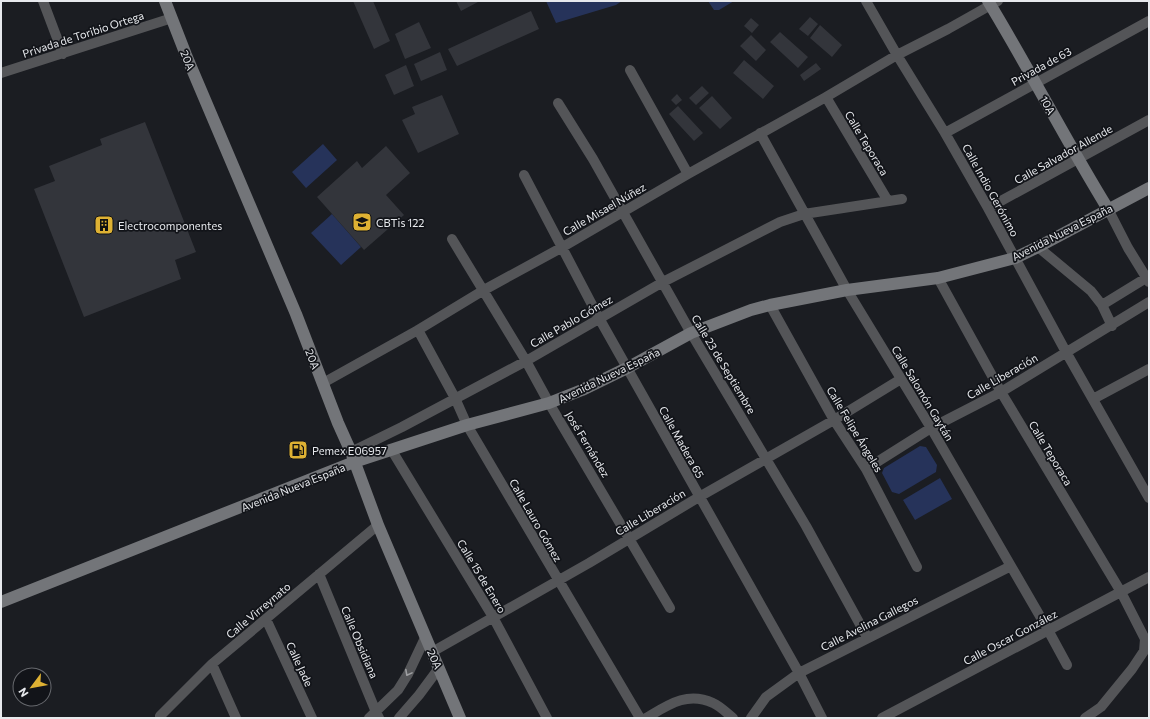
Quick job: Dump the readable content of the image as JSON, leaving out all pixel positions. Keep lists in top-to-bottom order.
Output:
{
  "streets": {
    "main road": ["20A", "10A", "Avenida Nueva España"],
    "street": [
      "Privada de Toribio Ortega",
      "Privada de 63",
      "Calle Teporaca",
      "Calle Salvador Allende",
      "Calle Indio Gerónimo",
      "Calle Misael Núñez",
      "Calle Pablo Gómez",
      "Calle 23 de Septiembre",
      "Calle Liberación",
      "Calle Salomón Gaytán",
      "Calle Felipe Ángeles",
      "Calle Madera 65",
      "José Fernández",
      "Calle Lauro Gómez",
      "Calle 15 de Enero",
      "Calle Virreynato",
      "Calle Avelina Gallegos",
      "Calle Oscar González",
      "Calle Obsidiana",
      "Calle Jade"
    ]
  },
  "crossings": [
    ["Privada de Toribio Ortega", "20A"],
    ["20A", "Calle Misael Núñez"],
    ["20A", "Avenida Nueva España"],
    ["20A", "Calle Pablo Gómez"],
    ["20A", "Calle Liberación"],
    ["20A", "Calle Virreynato"],
    ["Privada de 63", "10A"],
    ["Privada de 63", "Calle Indio Gerónimo"],
    ["10A", "Calle Salvador Allende"],
    ["10A", "Calle Misael Núñez"],
    ["10A", "Avenida Nueva España"],
    ["Calle Teporaca", "Calle Misael Núñez"],
    ["Calle Teporaca", "Avenida Nueva España"],
    ["Calle Teporaca", "Calle Liberación"],
    ["Calle Teporaca", "Calle Oscar González"],
    ["Calle Salvador Allende", "Calle Indio Gerónimo"],
    ["Calle Indio Gerónimo", "Calle Misael Núñez"],
    ["Calle Indio Gerónimo", "Avenida Nueva España"],
    ["Calle Indio Gerónimo", "Calle Liberación"],
    ["Calle Misael Núñez", "Calle 23 de Septiembre"],
    ["Calle Misael Núñez", "Calle Salomón Gaytán"],
    ["Calle Misael Núñez", "Calle Madera 65"],
    ["Calle Misael Núñez", "José Fernández"],
    ["Calle Misael Núñez", "Calle Lauro Gómez"],
    ["Avenida Nueva España", "Calle Pablo Gómez"],
    ["Avenida Nueva España", "Calle 23 de Septiembre"],
    ["Avenida Nueva España", "Calle Salomón Gaytán"],
    ["Avenida Nueva España", "Calle Felipe Ángeles"],
    ["Avenida Nueva España", "Calle Madera 65"],
    ["Avenida Nueva España", "José Fernández"],
    ["Avenida Nueva España", "Calle Lauro Gómez"],
    ["Avenida Nueva España", "Calle 15 de Enero"],
    ["Calle Pablo Gómez", "Calle 23 de Septiembre"],
    ["Calle Pablo Gómez", "Calle Salomón Gaytán"],
    ["Calle Pablo Gómez", "Calle Madera 65"],
    ["Calle Pablo Gómez", "José Fernández"],
    ["Calle Pablo Gómez", "Calle Lauro Gómez"],
    ["Calle 23 de Septiembre", "Calle Liberación"],
    ["Calle 23 de Septiembre", "Calle Avelina Gallegos"],
    ["Calle Liberación", "Calle Salomón Gaytán"],
    ["Calle Liberación", "Calle Felipe Ángeles"],
    ["Calle Liberación", "Calle Madera 65"],
    ["Calle Liberación", "José Fernández"],
    ["Calle Liberación", "Calle Lauro Gómez"],
    ["Calle Liberación", "Calle 15 de Enero"],
    ["Calle Salomón Gaytán", "Calle Avelina Gallegos"],
    ["Calle Salomón Gaytán", "Calle Oscar González"],
    ["Calle Madera 65", "Calle Avelina Gallegos"],
    ["Calle Virreynato", "Calle Obsidiana"],
    ["Calle Virreynato", "Calle Jade"]
  ],
  "places": {
    "school or university": ["CBTis 122"],
    "building": ["Electrocomponentes"],
    "fuel station": ["Pemex E06957"]
  },
  "north": "bottom left"
}
